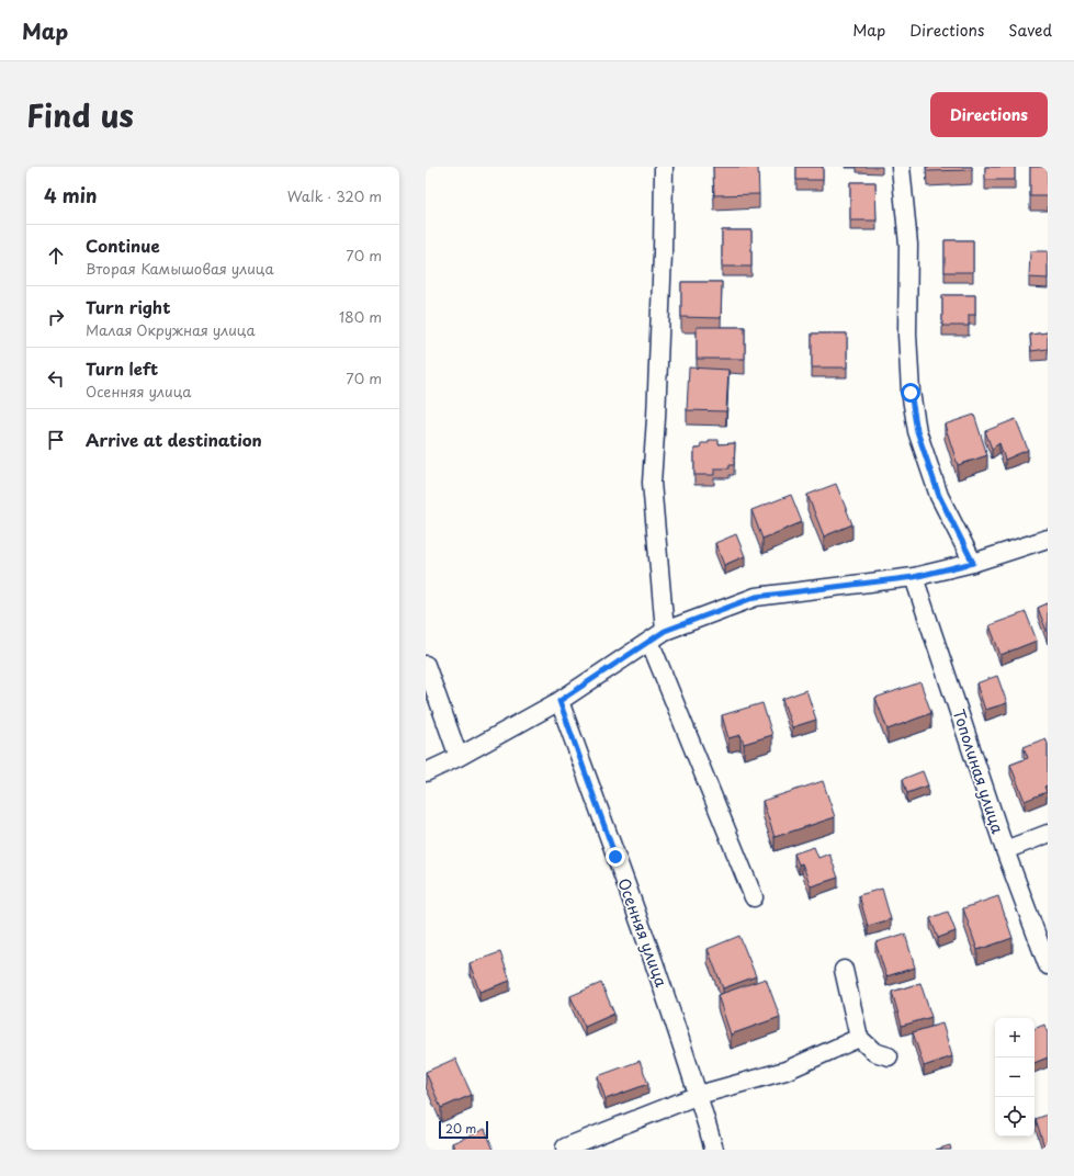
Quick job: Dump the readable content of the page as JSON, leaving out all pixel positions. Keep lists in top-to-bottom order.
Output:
{
  "streets": {
    "street": ["Тополиная улица", "Осенняя улица"]
  },
  "scale_bar": "20 m",
  "page": {
    "header": "Map",
    "nav": ["Map", "Directions", "Saved"],
    "title": "Find us",
    "buttons": "Directions",
    "heading": ["4 min", "Walk · 320 m"],
    "list": [
      ["Continue", "Вторая Камышовая улица", "70 m"],
      ["Turn right", "Малая Окружная улица", "180 m"],
      ["Turn left", "Осенняя улица", "70 m"],
      "Arrive at destination"
    ],
    "map_buttons": ["+", "−"],
    "scale": "20 m"
  }
}
